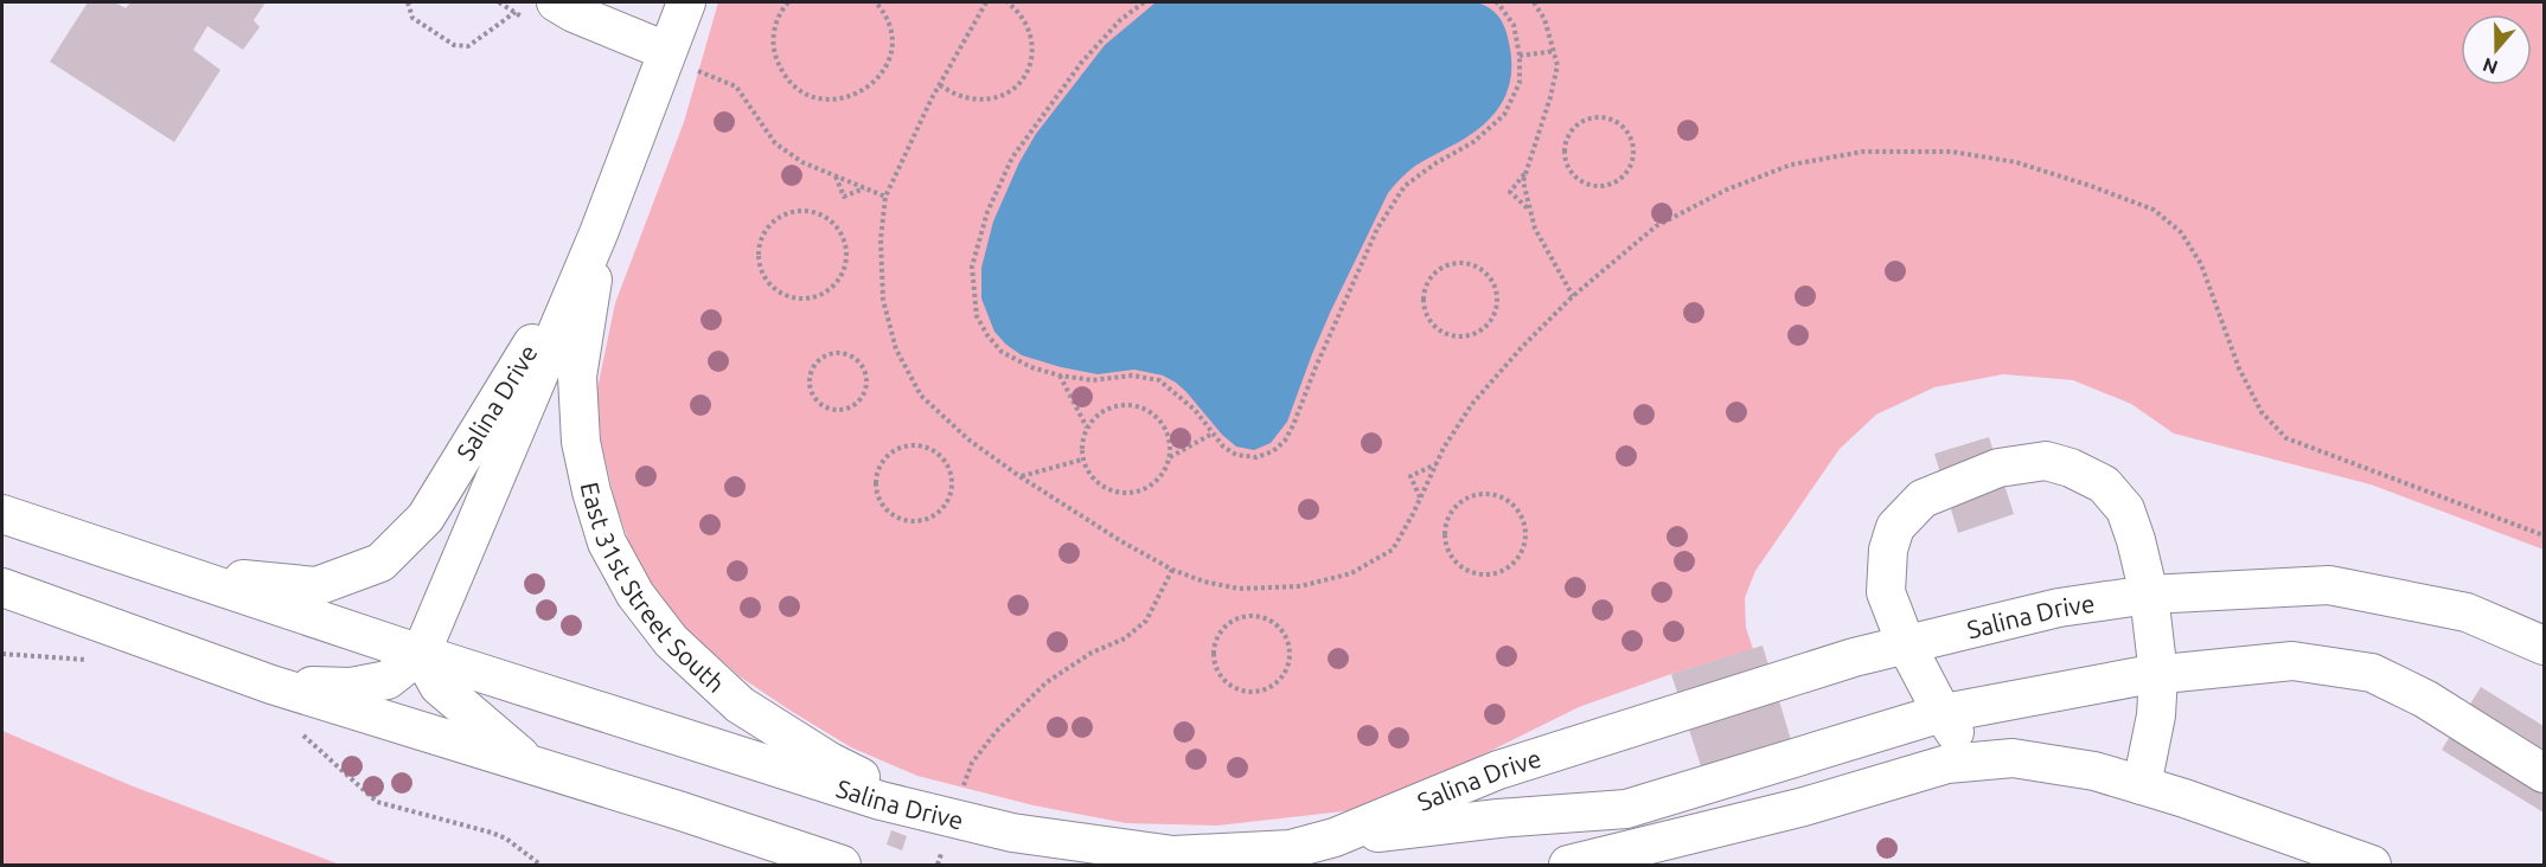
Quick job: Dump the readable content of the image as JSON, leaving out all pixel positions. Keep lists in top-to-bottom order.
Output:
{
  "streets": {
    "street": ["Salina Drive", "East 31st Street South"]
  },
  "crossings": [
    ["Salina Drive", "East 31st Street South"]
  ],
  "north": "bottom"
}
